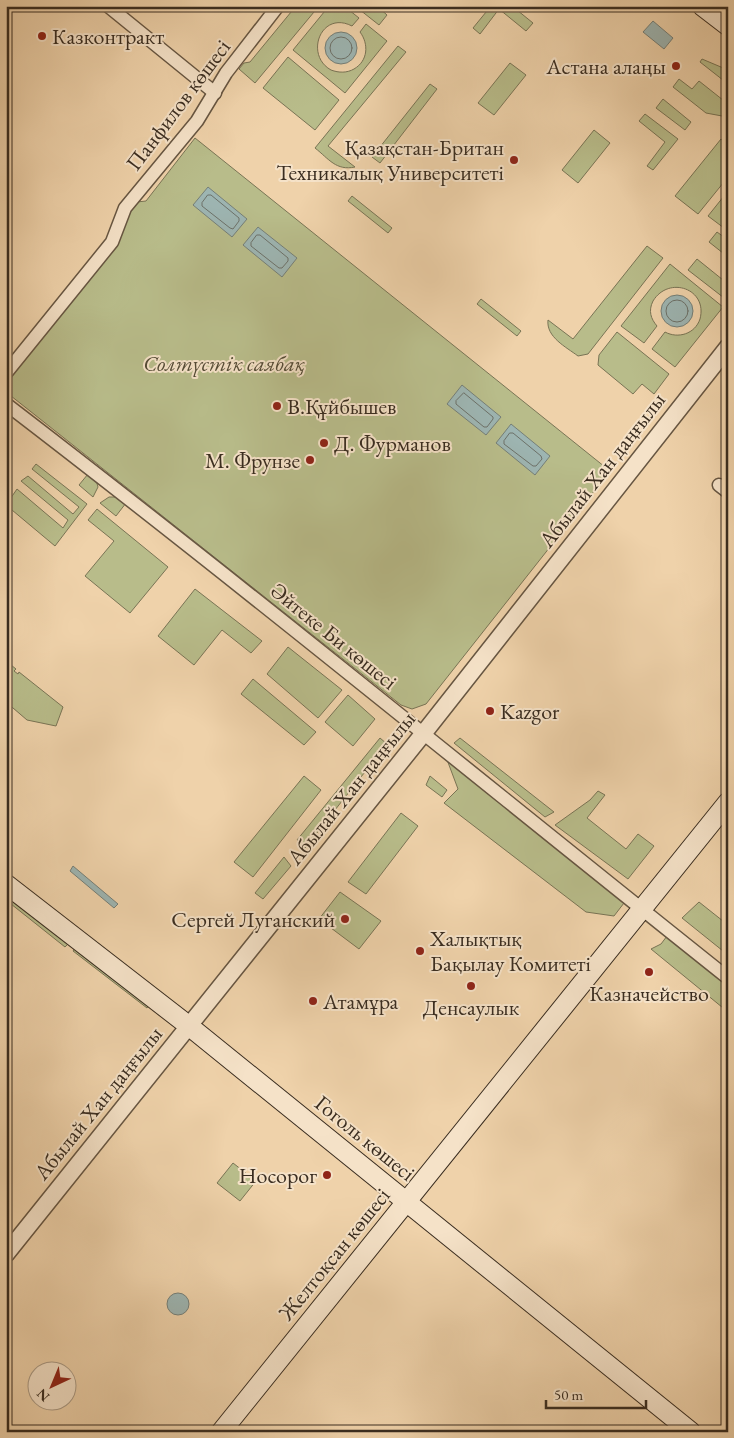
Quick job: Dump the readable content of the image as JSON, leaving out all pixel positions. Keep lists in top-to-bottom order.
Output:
{
  "streets": {
    "main road": ["Гоголь көшесі", "Желтоқсан көшесі"],
    "street": ["Панфилов көшесі", "Абылай Хан даңғылы", "Әйтеке Би көшесі"]
  },
  "crossings": [
    ["Абылай Хан даңғылы", "Әйтеке Би көшесі"],
    ["Абылай Хан даңғылы", "Гоголь көшесі"],
    ["Әйтеке Би көшесі", "Желтоқсан көшесі"],
    ["Гоголь көшесі", "Желтоқсан көшесі"]
  ],
  "parks": ["Солтүстік саябақ"],
  "places": [
    "Казконтракт",
    "Астана алаңы",
    "Қазақстан-Британ Техникалық Университеті",
    "В.Құйбышев",
    "Д. Фурманов",
    "М. Фрунзе",
    "Kazgor",
    "Сергей Луганский",
    "Халықтық Бақылау Комитеті",
    "Казначейство",
    "Денсаулык",
    "Атамұра",
    "Носорог"
  ],
  "scale_bar": "50 m",
  "north": "bottom left"
}
